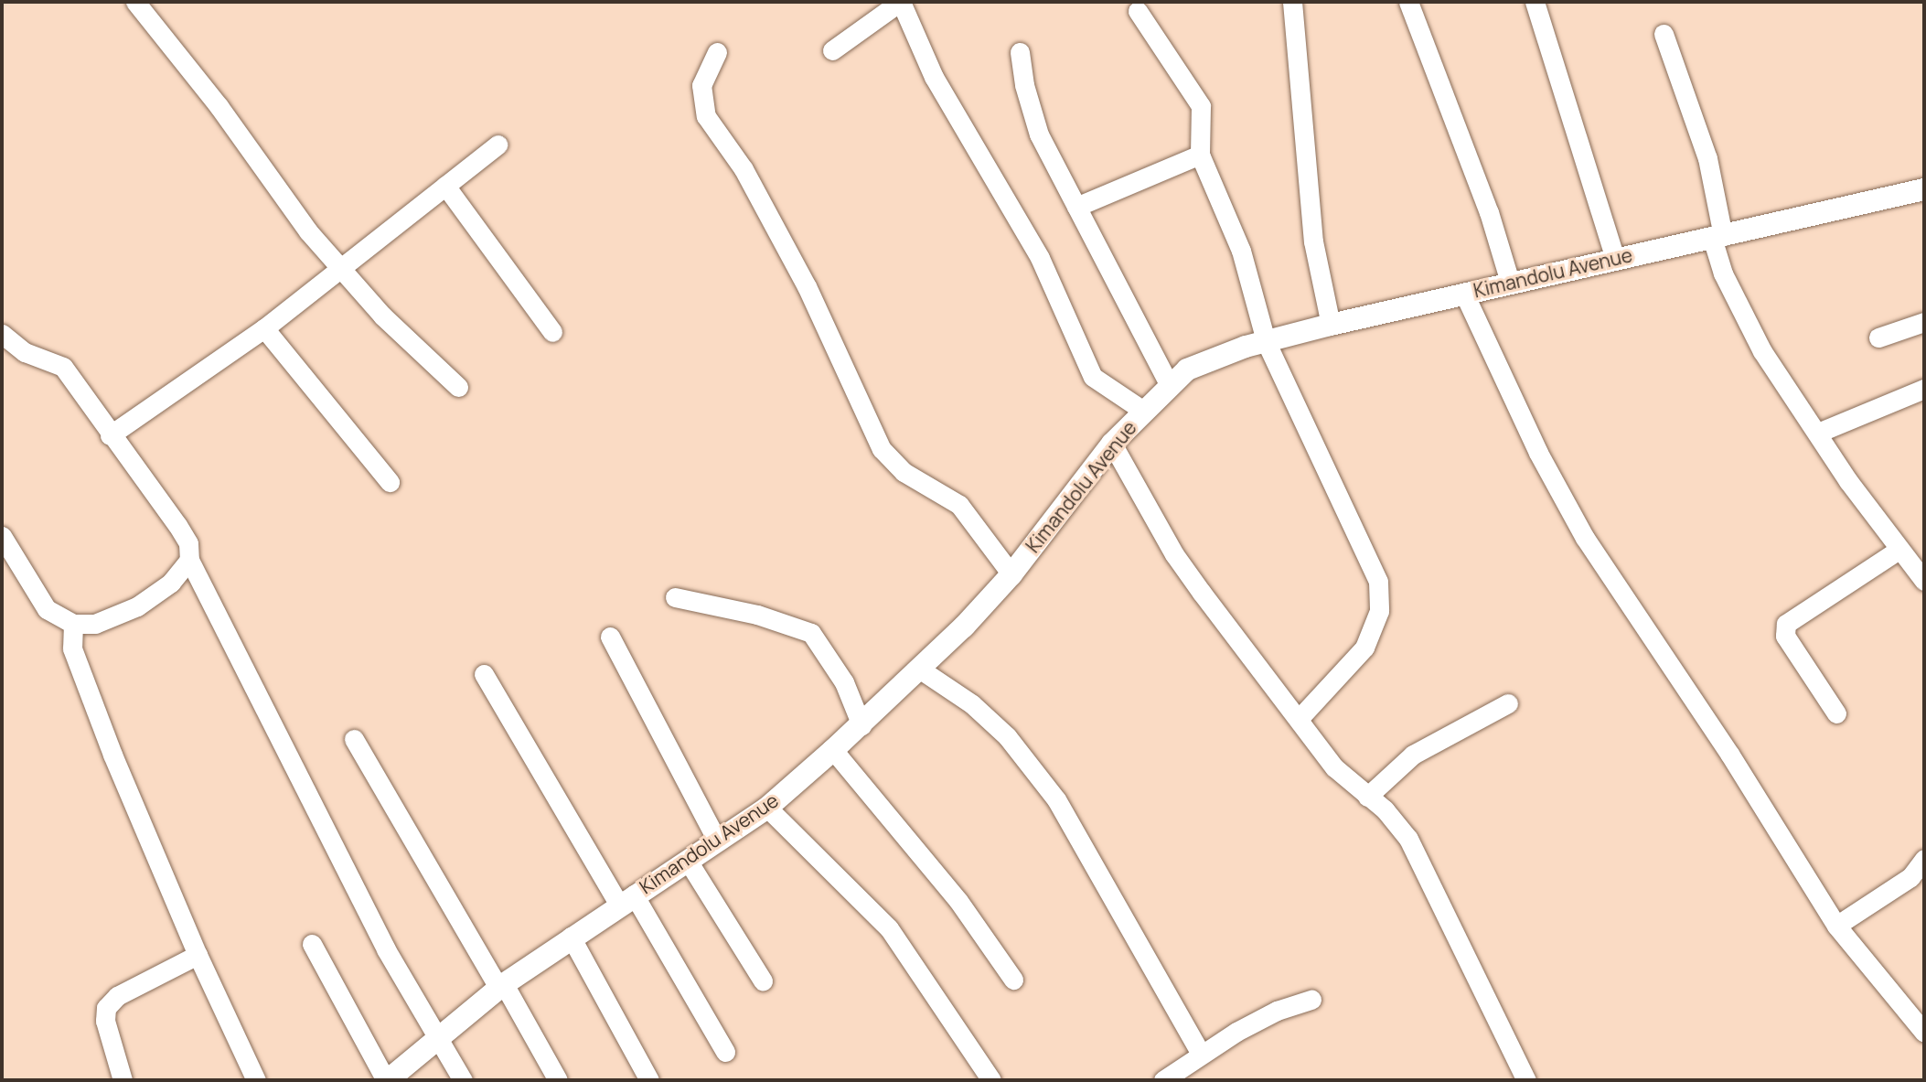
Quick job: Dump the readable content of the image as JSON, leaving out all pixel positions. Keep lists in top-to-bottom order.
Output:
{
  "streets": {
    "street": ["Kimandolu Avenue"]
  }
}
